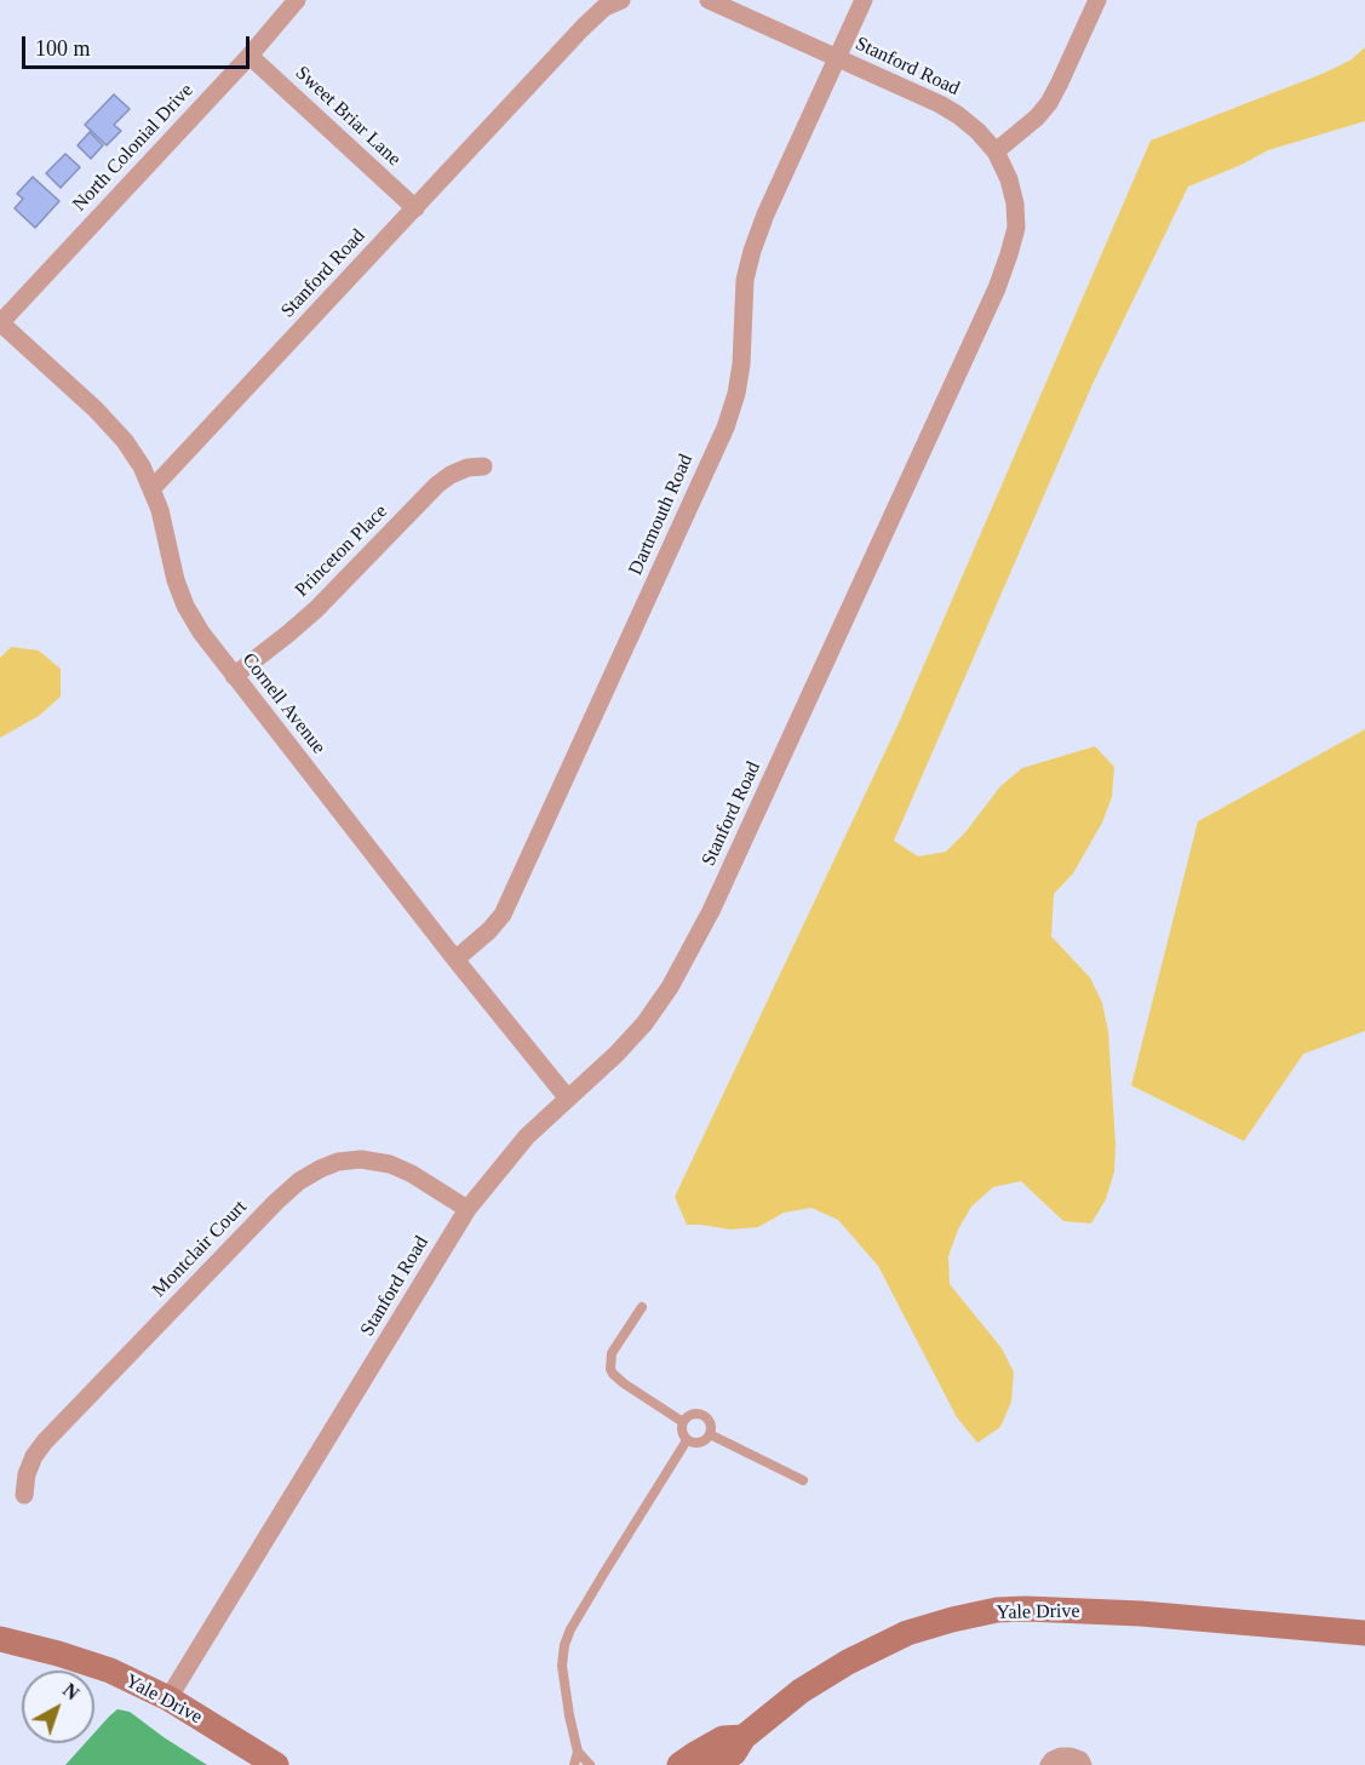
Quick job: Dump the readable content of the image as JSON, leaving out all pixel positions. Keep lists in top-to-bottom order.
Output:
{
  "streets": {
    "street": [
      "Stanford Road",
      "Sweet Briar Lane",
      "North Colonial Drive",
      "Dartmouth Road",
      "Princeton Place",
      "Cornell Avenue",
      "Montclair Court",
      "Yale Drive"
    ]
  },
  "crossings": [
    ["Stanford Road", "Sweet Briar Lane"],
    ["Stanford Road", "Dartmouth Road"],
    ["Stanford Road", "Cornell Avenue"],
    ["Stanford Road", "Montclair Court"],
    ["Stanford Road", "Yale Drive"],
    ["Sweet Briar Lane", "North Colonial Drive"],
    ["North Colonial Drive", "Cornell Avenue"],
    ["Dartmouth Road", "Cornell Avenue"],
    ["Princeton Place", "Cornell Avenue"]
  ],
  "scale_bar": "100 m",
  "north": "top right"
}
